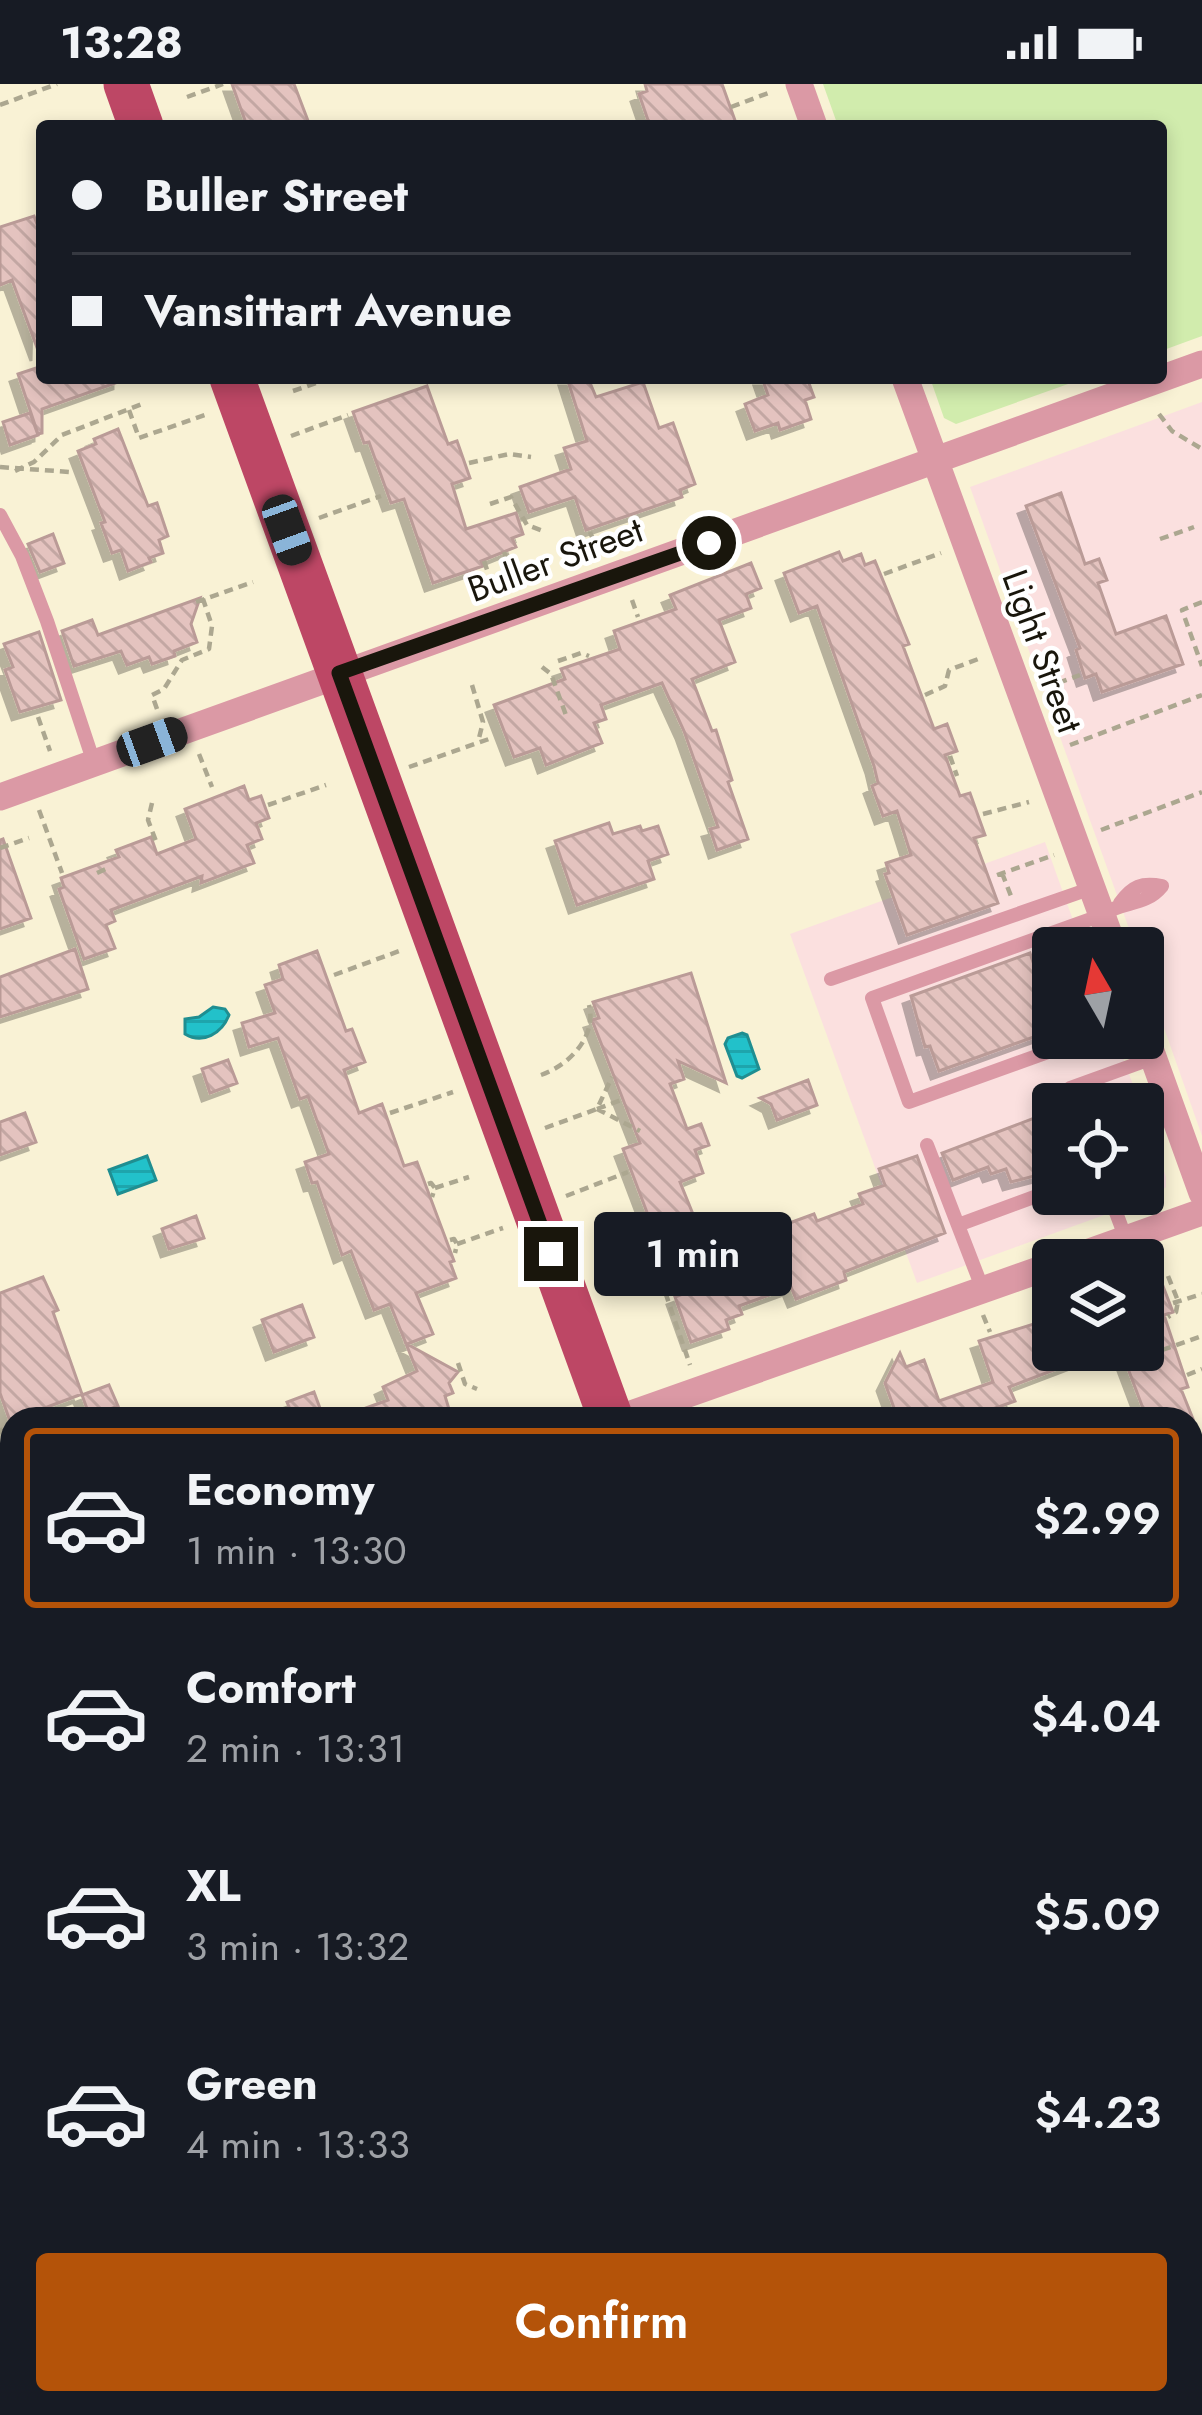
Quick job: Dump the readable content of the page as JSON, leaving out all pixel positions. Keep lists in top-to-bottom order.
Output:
{
  "streets": {
    "street": ["Buller Street", "Light Street"]
  },
  "crossings": [
    ["Buller Street", "Light Street"]
  ],
  "north": "top",
  "page": {
    "status": "13:28",
    "banner": ["Buller Street", "Vansittart Avenue"],
    "bubble": "1 min",
    "list": [
      {
        "name": "Economy",
        "note": "1 min · 13:30",
        "value": "$2.99"
      },
      {
        "name": "Comfort",
        "note": "2 min · 13:31",
        "value": "$4.04"
      },
      {
        "name": "XL",
        "note": "3 min · 13:32",
        "value": "$5.09"
      },
      {
        "name": "Green",
        "note": "4 min · 13:33",
        "value": "$4.23"
      }
    ],
    "buttons": "Confirm"
  }
}
